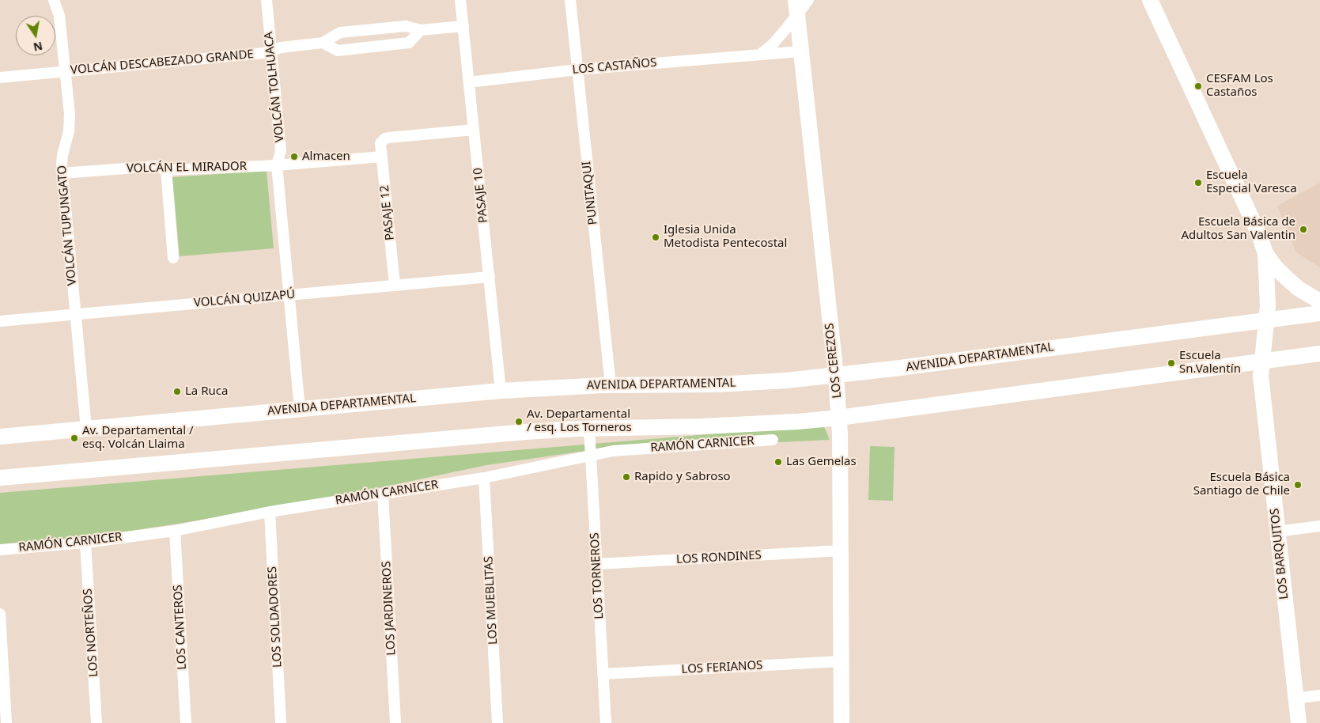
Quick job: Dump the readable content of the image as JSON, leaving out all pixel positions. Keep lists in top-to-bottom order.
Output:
{
  "streets": {
    "main road": ["AVENIDA DEPARTAMENTAL", "LOS CEREZOS", "LOS BARQUITOS"],
    "street": [
      "VOLCÁN DESCABEZADO GRANDE",
      "LOS CASTAÑOS",
      "VOLCÁN TOLHUACA",
      "VOLCÁN EL MIRADOR",
      "PUNITAQUI",
      "PASAJE 10",
      "PASAJE 12",
      "VOLCÁN TUPUNGATO",
      "VOLCÁN QUIZAPÚ",
      "RAMÓN CARNICER",
      "LOS RONDINES",
      "LOS TORNEROS",
      "LOS MUEBLITAS",
      "LOS JARDINEROS",
      "LOS SOLDADORES",
      "LOS CANTEROS",
      "LOS NORTEÑOS",
      "LOS FERIANOS"
    ]
  },
  "crossings": [
    ["VOLCÁN DESCABEZADO GRANDE", "VOLCÁN TOLHUACA"],
    ["VOLCÁN DESCABEZADO GRANDE", "PASAJE 10"],
    ["VOLCÁN DESCABEZADO GRANDE", "VOLCÁN TUPUNGATO"],
    ["LOS CASTAÑOS", "PUNITAQUI"],
    ["LOS CASTAÑOS", "PASAJE 10"],
    ["LOS CASTAÑOS", "LOS CEREZOS"],
    ["VOLCÁN TOLHUACA", "VOLCÁN EL MIRADOR"],
    ["VOLCÁN TOLHUACA", "VOLCÁN QUIZAPÚ"],
    ["VOLCÁN TOLHUACA", "AVENIDA DEPARTAMENTAL"],
    ["VOLCÁN EL MIRADOR", "PASAJE 12"],
    ["VOLCÁN EL MIRADOR", "VOLCÁN TUPUNGATO"],
    ["PUNITAQUI", "AVENIDA DEPARTAMENTAL"],
    ["PASAJE 10", "PASAJE 12"],
    ["PASAJE 10", "VOLCÁN QUIZAPÚ"],
    ["PASAJE 10", "AVENIDA DEPARTAMENTAL"],
    ["PASAJE 12", "VOLCÁN QUIZAPÚ"],
    ["VOLCÁN TUPUNGATO", "VOLCÁN QUIZAPÚ"],
    ["VOLCÁN TUPUNGATO", "AVENIDA DEPARTAMENTAL"],
    ["AVENIDA DEPARTAMENTAL", "LOS CEREZOS"],
    ["AVENIDA DEPARTAMENTAL", "LOS BARQUITOS"],
    ["LOS CEREZOS", "LOS RONDINES"],
    ["LOS CEREZOS", "LOS FERIANOS"],
    ["RAMÓN CARNICER", "LOS TORNEROS"],
    ["RAMÓN CARNICER", "LOS MUEBLITAS"],
    ["RAMÓN CARNICER", "LOS JARDINEROS"],
    ["RAMÓN CARNICER", "LOS SOLDADORES"],
    ["RAMÓN CARNICER", "LOS CANTEROS"],
    ["RAMÓN CARNICER", "LOS NORTEÑOS"],
    ["LOS RONDINES", "LOS TORNEROS"],
    ["LOS TORNEROS", "LOS FERIANOS"]
  ],
  "places": [
    "CESFAM Los Castaños",
    "Almacen",
    "Escuela Especial Varesca",
    "Escuela Básica de Adultos San Valentin",
    "Iglesia Unida Metodista Pentecostal",
    "Escuela Sn.Valentín",
    "La Ruca",
    "Av. Departamental / esq. Los Torneros",
    "Av. Departamental / esq. Volcán Llaima",
    "Las Gemelas",
    "Rapido y Sabroso",
    "Escuela Básica Santiago de Chile"
  ],
  "north": "bottom"
}
